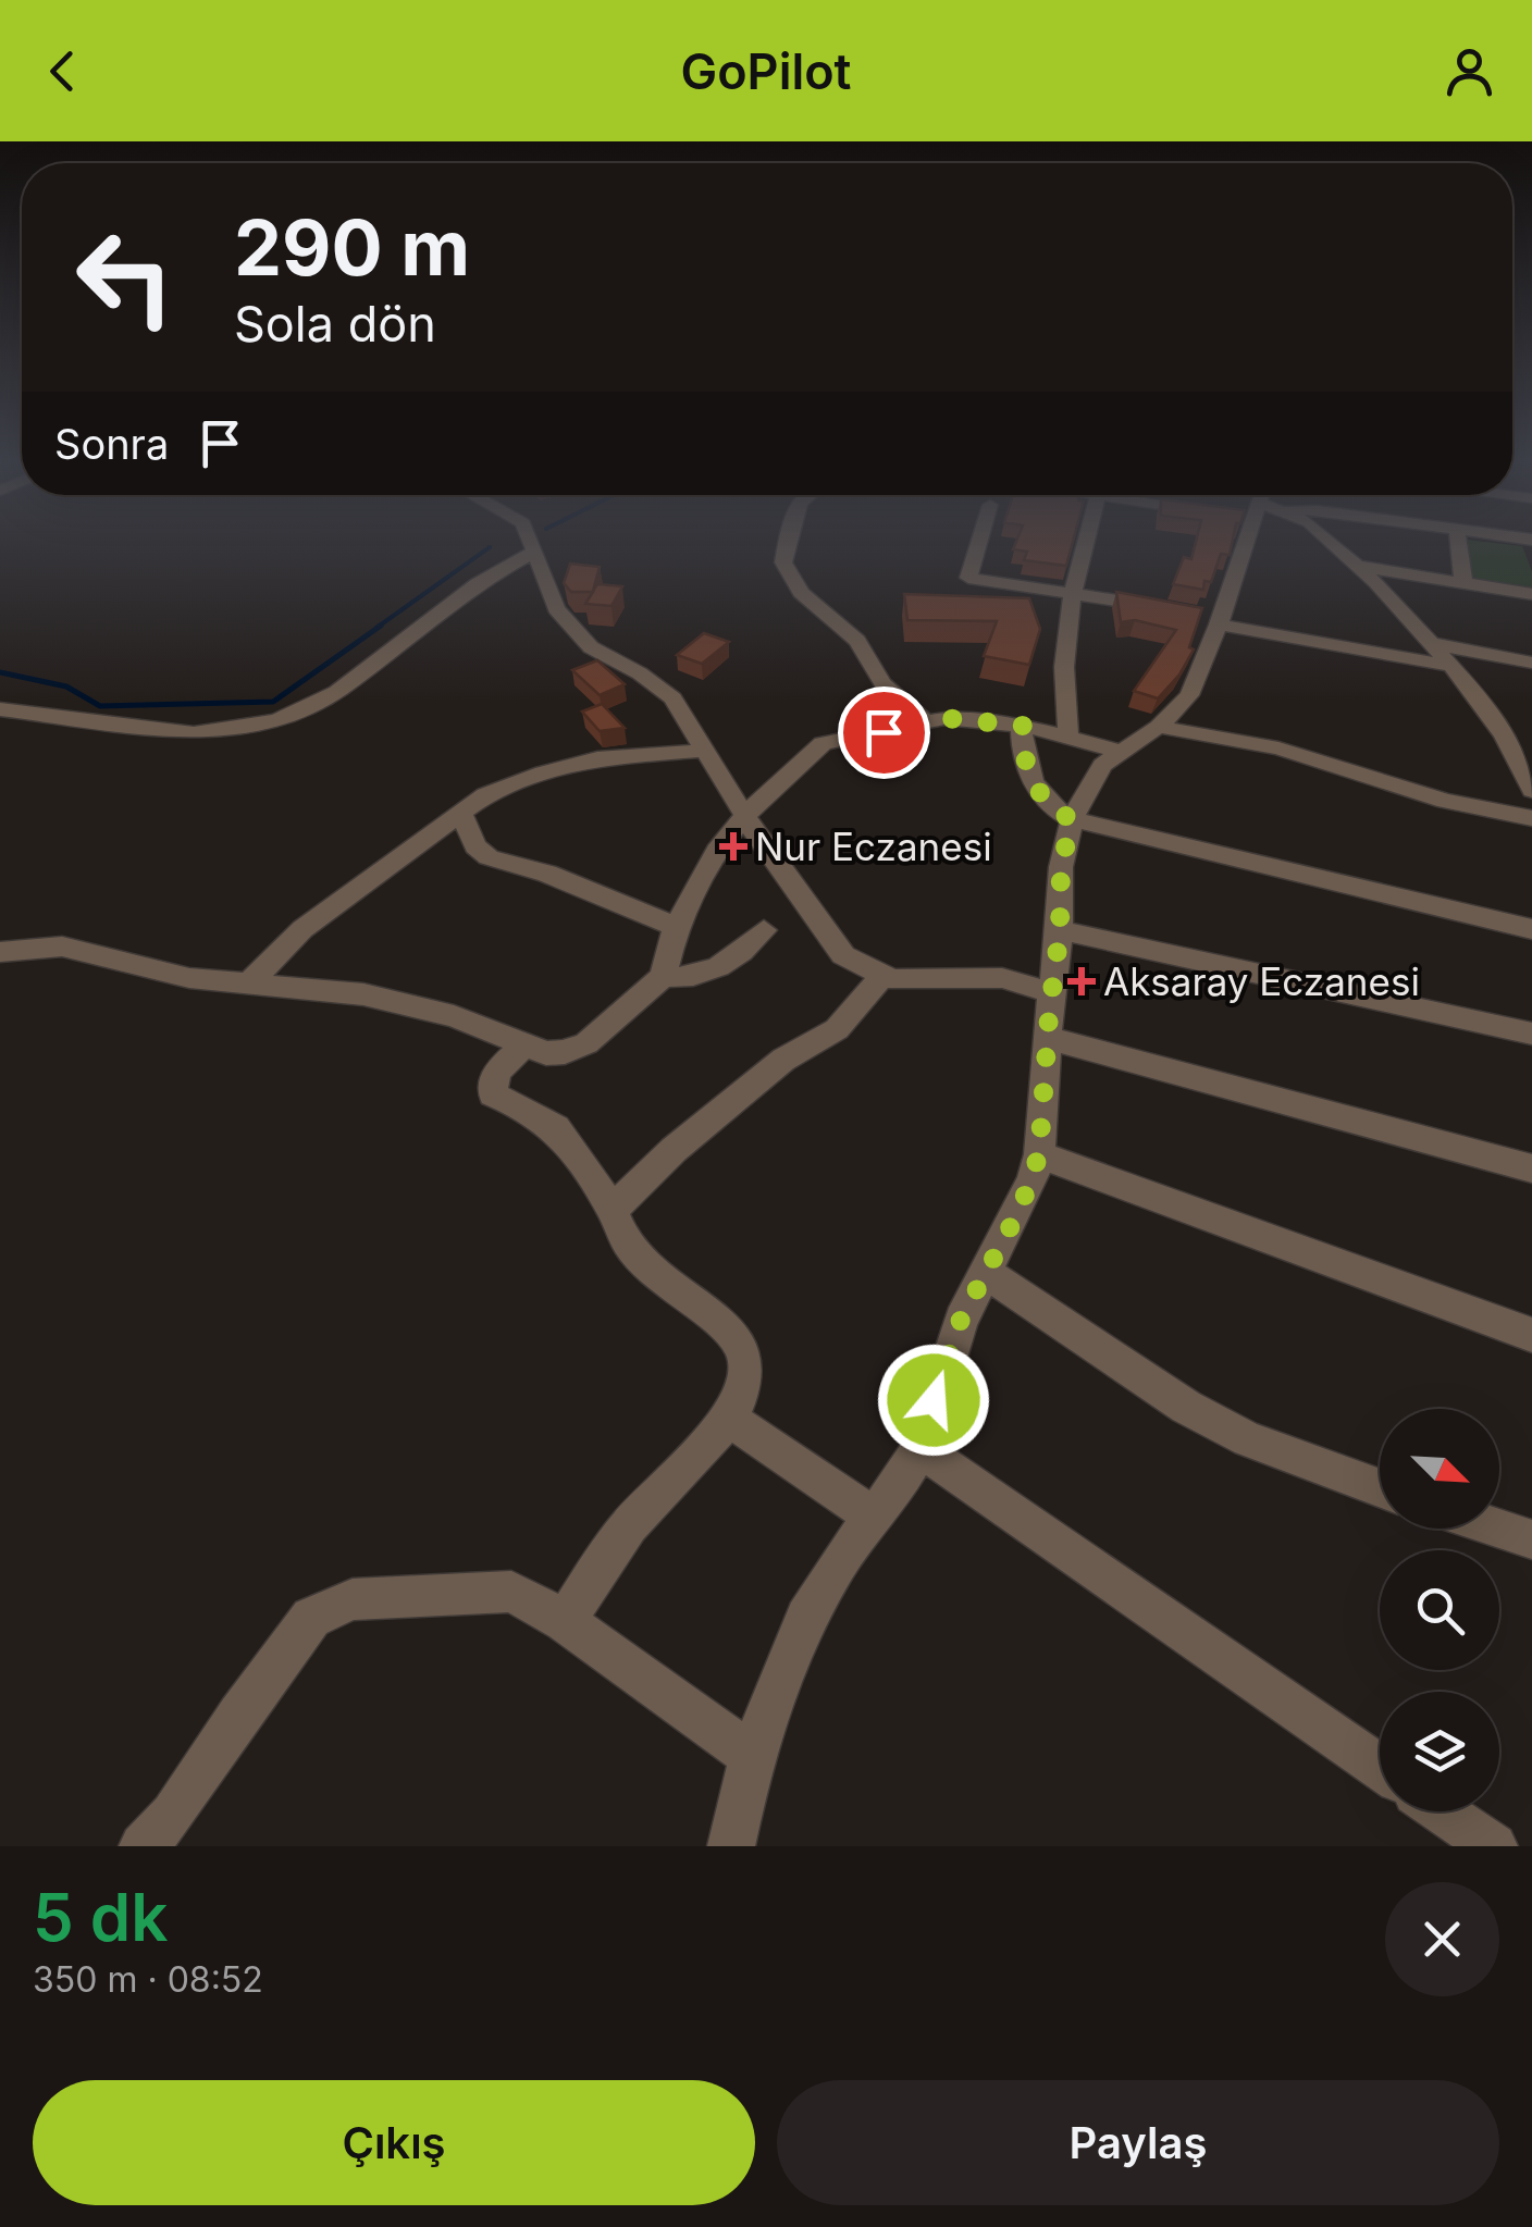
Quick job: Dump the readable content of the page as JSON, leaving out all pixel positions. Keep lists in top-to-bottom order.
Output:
{
  "places": {
    "health": ["Nur Eczanesi", "Aksaray Eczanesi"]
  },
  "north": "bottom right",
  "page": {
    "header": "GoPilot",
    "turn": ["290 m", "Sola dön"],
    "then": "Sonra",
    "heading": ["5 dk", "350 m · 08:52"],
    "buttons": ["Çıkış", "Paylaş"]
  }
}
